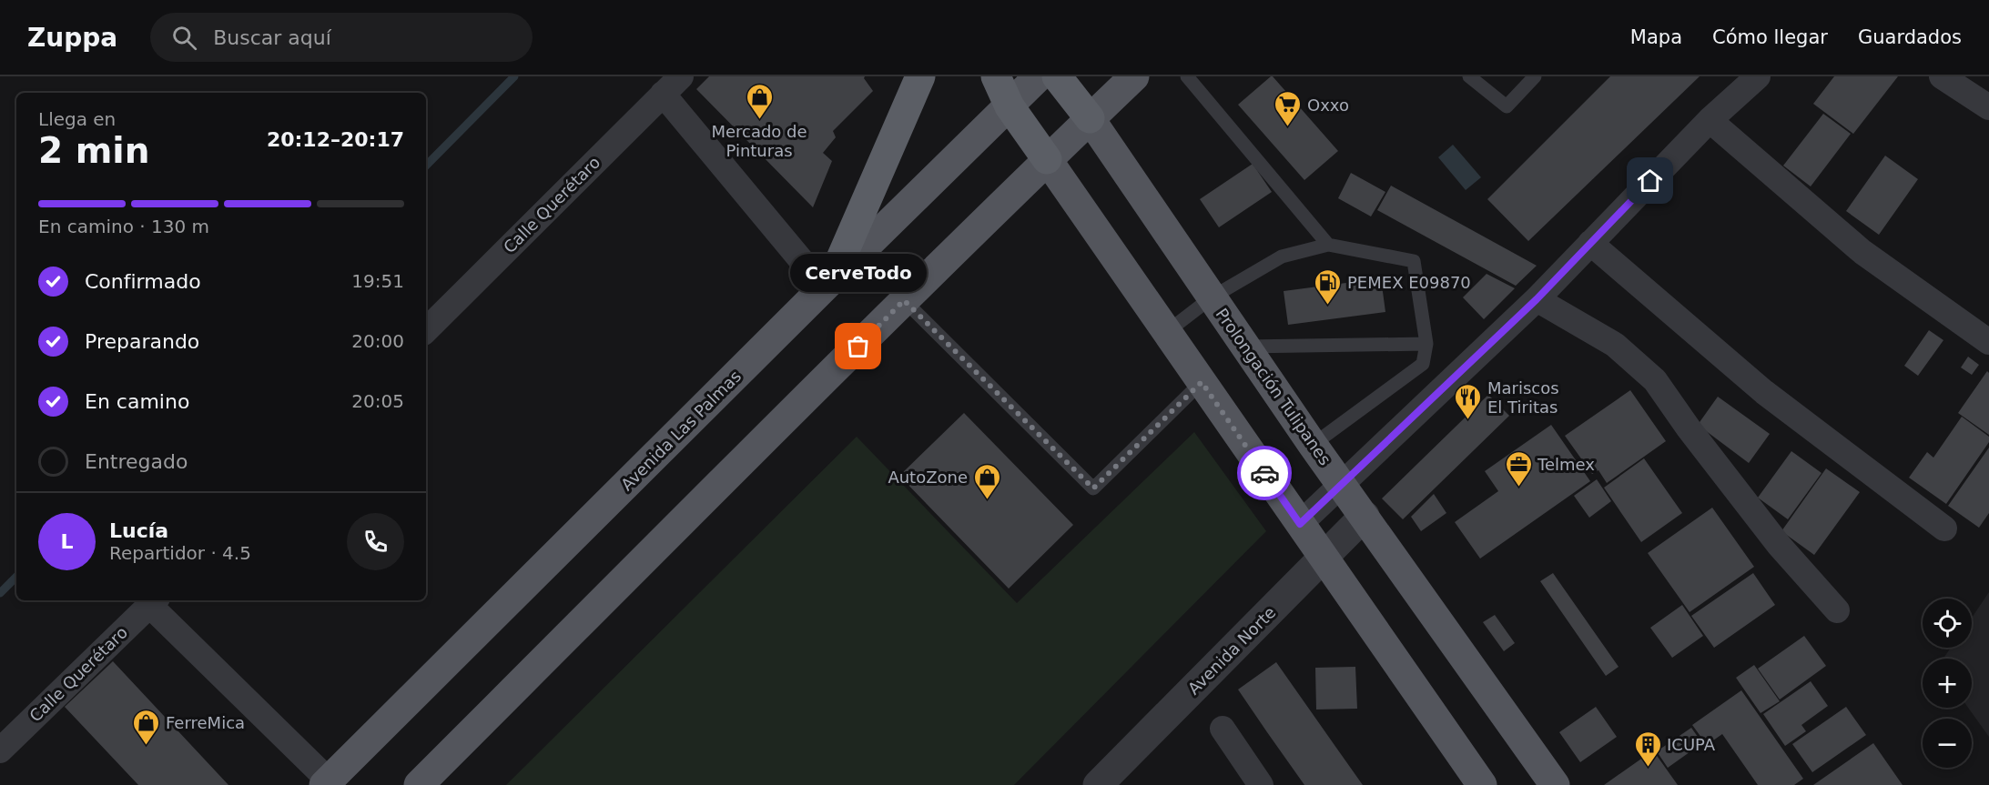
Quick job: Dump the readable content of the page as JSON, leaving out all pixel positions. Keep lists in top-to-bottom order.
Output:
{
  "streets": {
    "main road": ["Prolongación Tulipanes", "Avenida Las Palmas"],
    "street": ["Calle Querétaro", "Avenida Norte"]
  },
  "crossings": [
    ["Prolongación Tulipanes", "Avenida Norte"]
  ],
  "places": {
    "shop": ["Mercado de Pinturas", "AutoZone", "FerreMica"],
    "supermarket": ["Oxxo"],
    "fuel station": ["PEMEX E09870"],
    "other": ["CerveTodo"],
    "restaurant": ["Mariscos El Tiritas"],
    "office": ["Telmex"],
    "building": ["ICUPA"]
  },
  "page": {
    "header": "Zuppa",
    "search": "Buscar aquí",
    "nav": ["Mapa", "Cómo llegar", "Guardados"],
    "heading": ["2 min", "Llega en", "20:12–20:17"],
    "panel": ["Lucía", "Repartidor · 4.5"],
    "bar": "En camino · 130 m",
    "list": [
      ["Confirmado", "19:51"],
      ["Preparando", "20:00"],
      ["En camino", "20:05"],
      "Entregado"
    ],
    "bubble": "CerveTodo",
    "round": "L",
    "map_buttons": ["+", "−"]
  }
}
